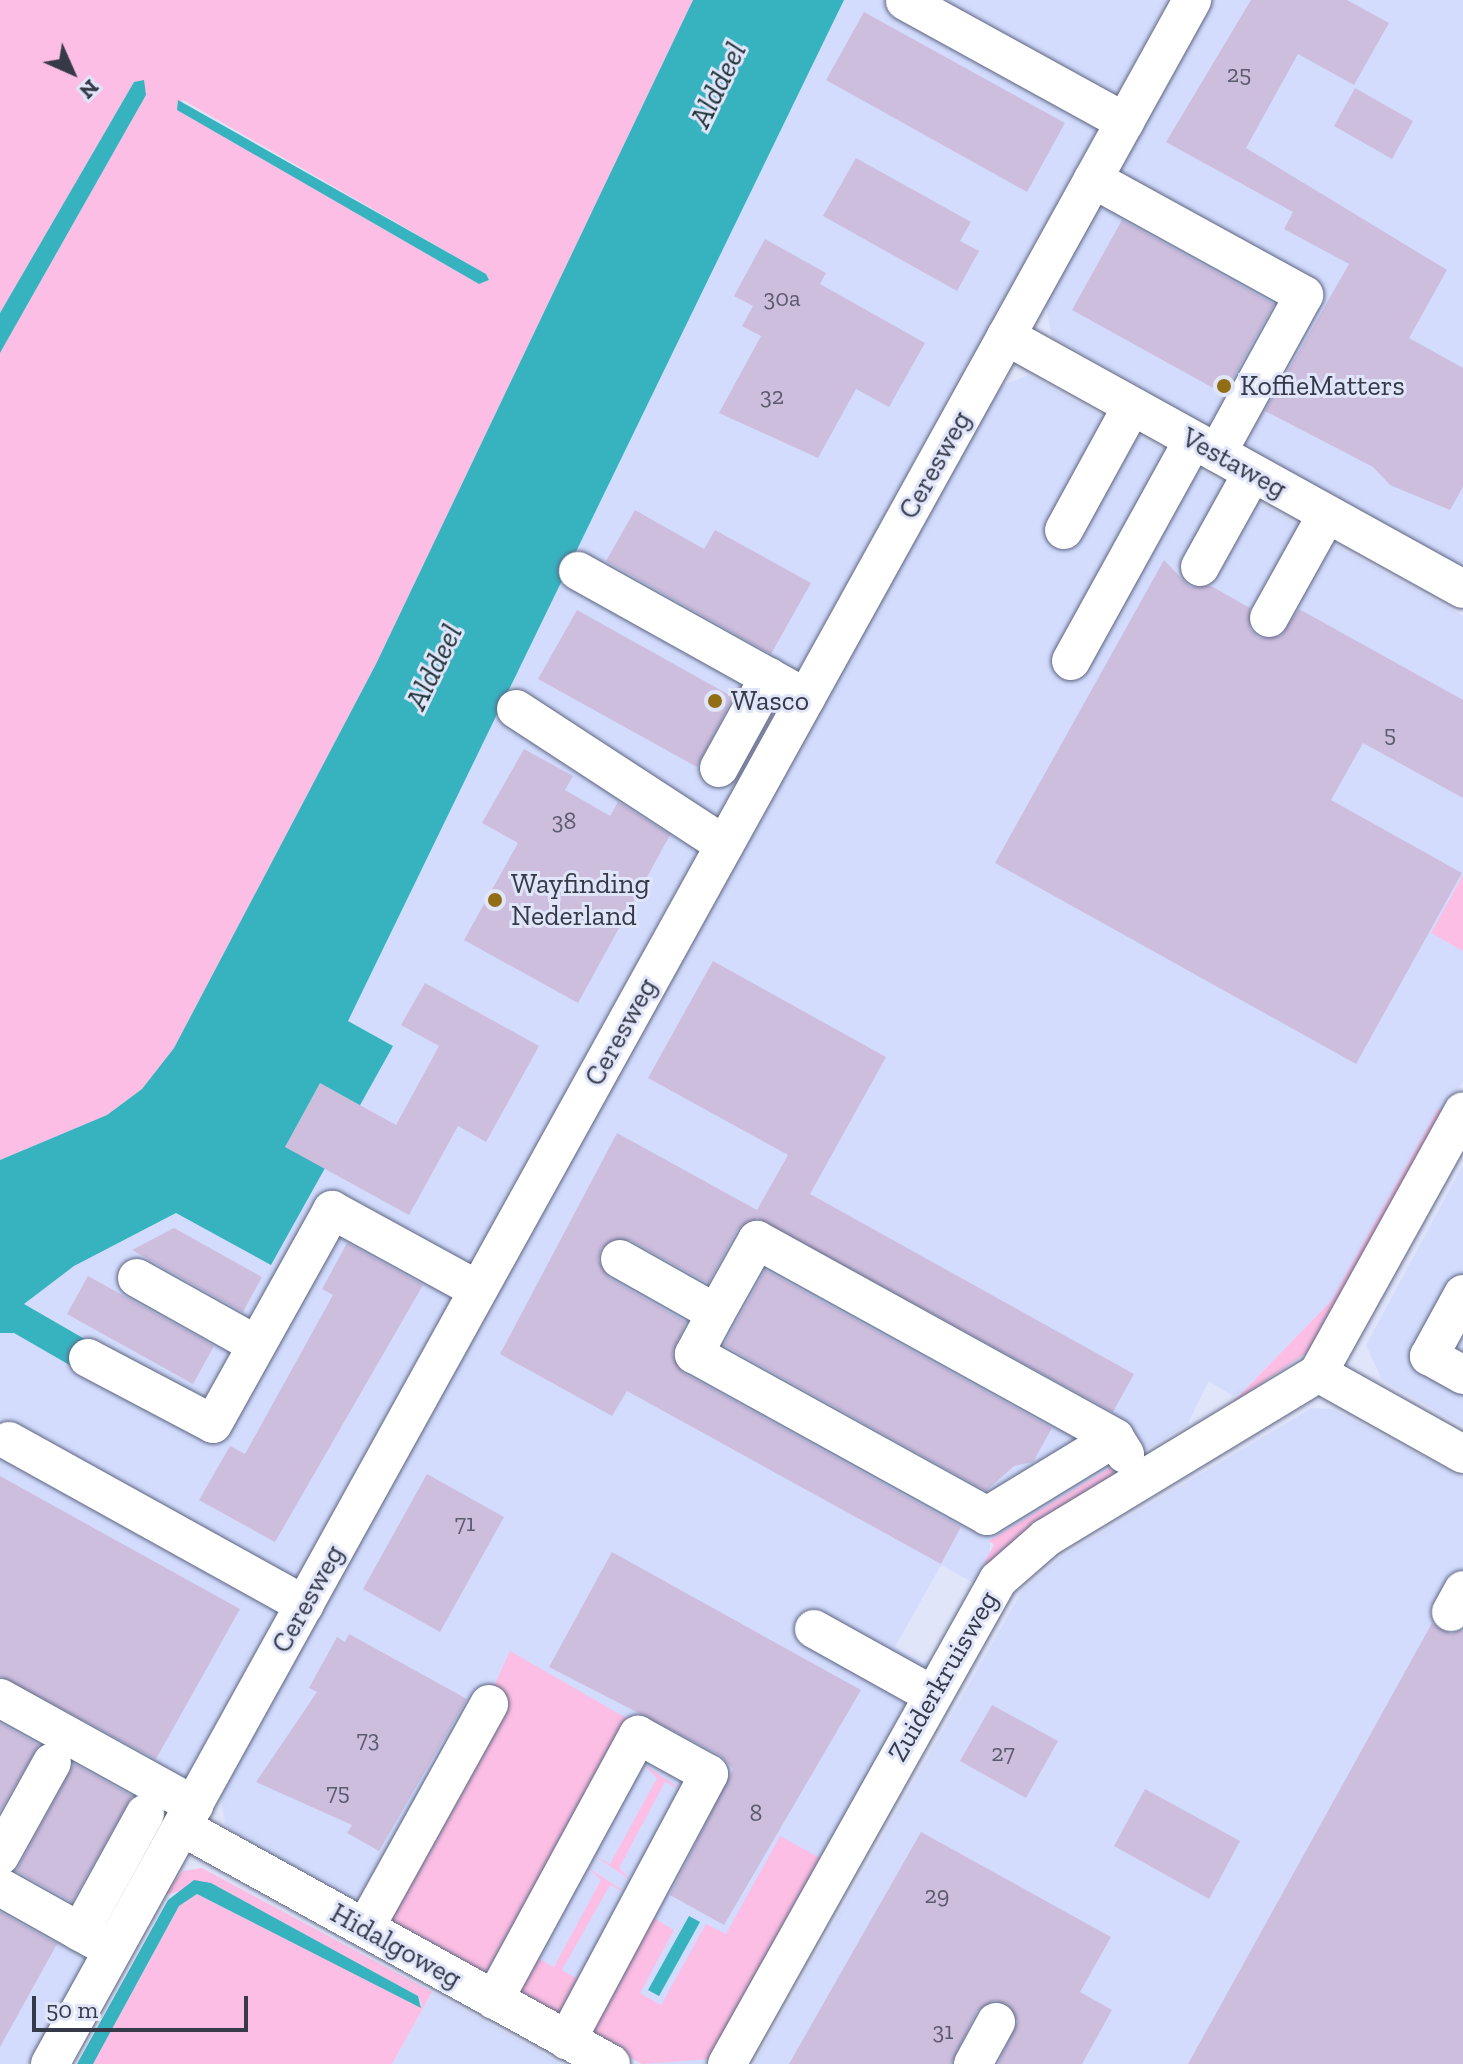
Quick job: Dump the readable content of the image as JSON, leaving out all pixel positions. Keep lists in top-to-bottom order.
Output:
{
  "streets": {
    "street": [
      "Vestaweg",
      "Ceresweg",
      "Zuiderkruisweg",
      "Hidalgoweg"
    ]
  },
  "crossings": [
    ["Vestaweg", "Ceresweg"],
    ["Ceresweg", "Hidalgoweg"]
  ],
  "water": ["Alddeel"],
  "places": ["KoffieMatters", "Wasco", "Wayfinding Nederland"],
  "house_numbers": [
    "25",
    "30a",
    "32",
    "5",
    "38",
    "71",
    "73",
    "27",
    "75",
    "8",
    "29",
    "31"
  ],
  "scale_bar": "50 m",
  "north": "bottom right"
}
